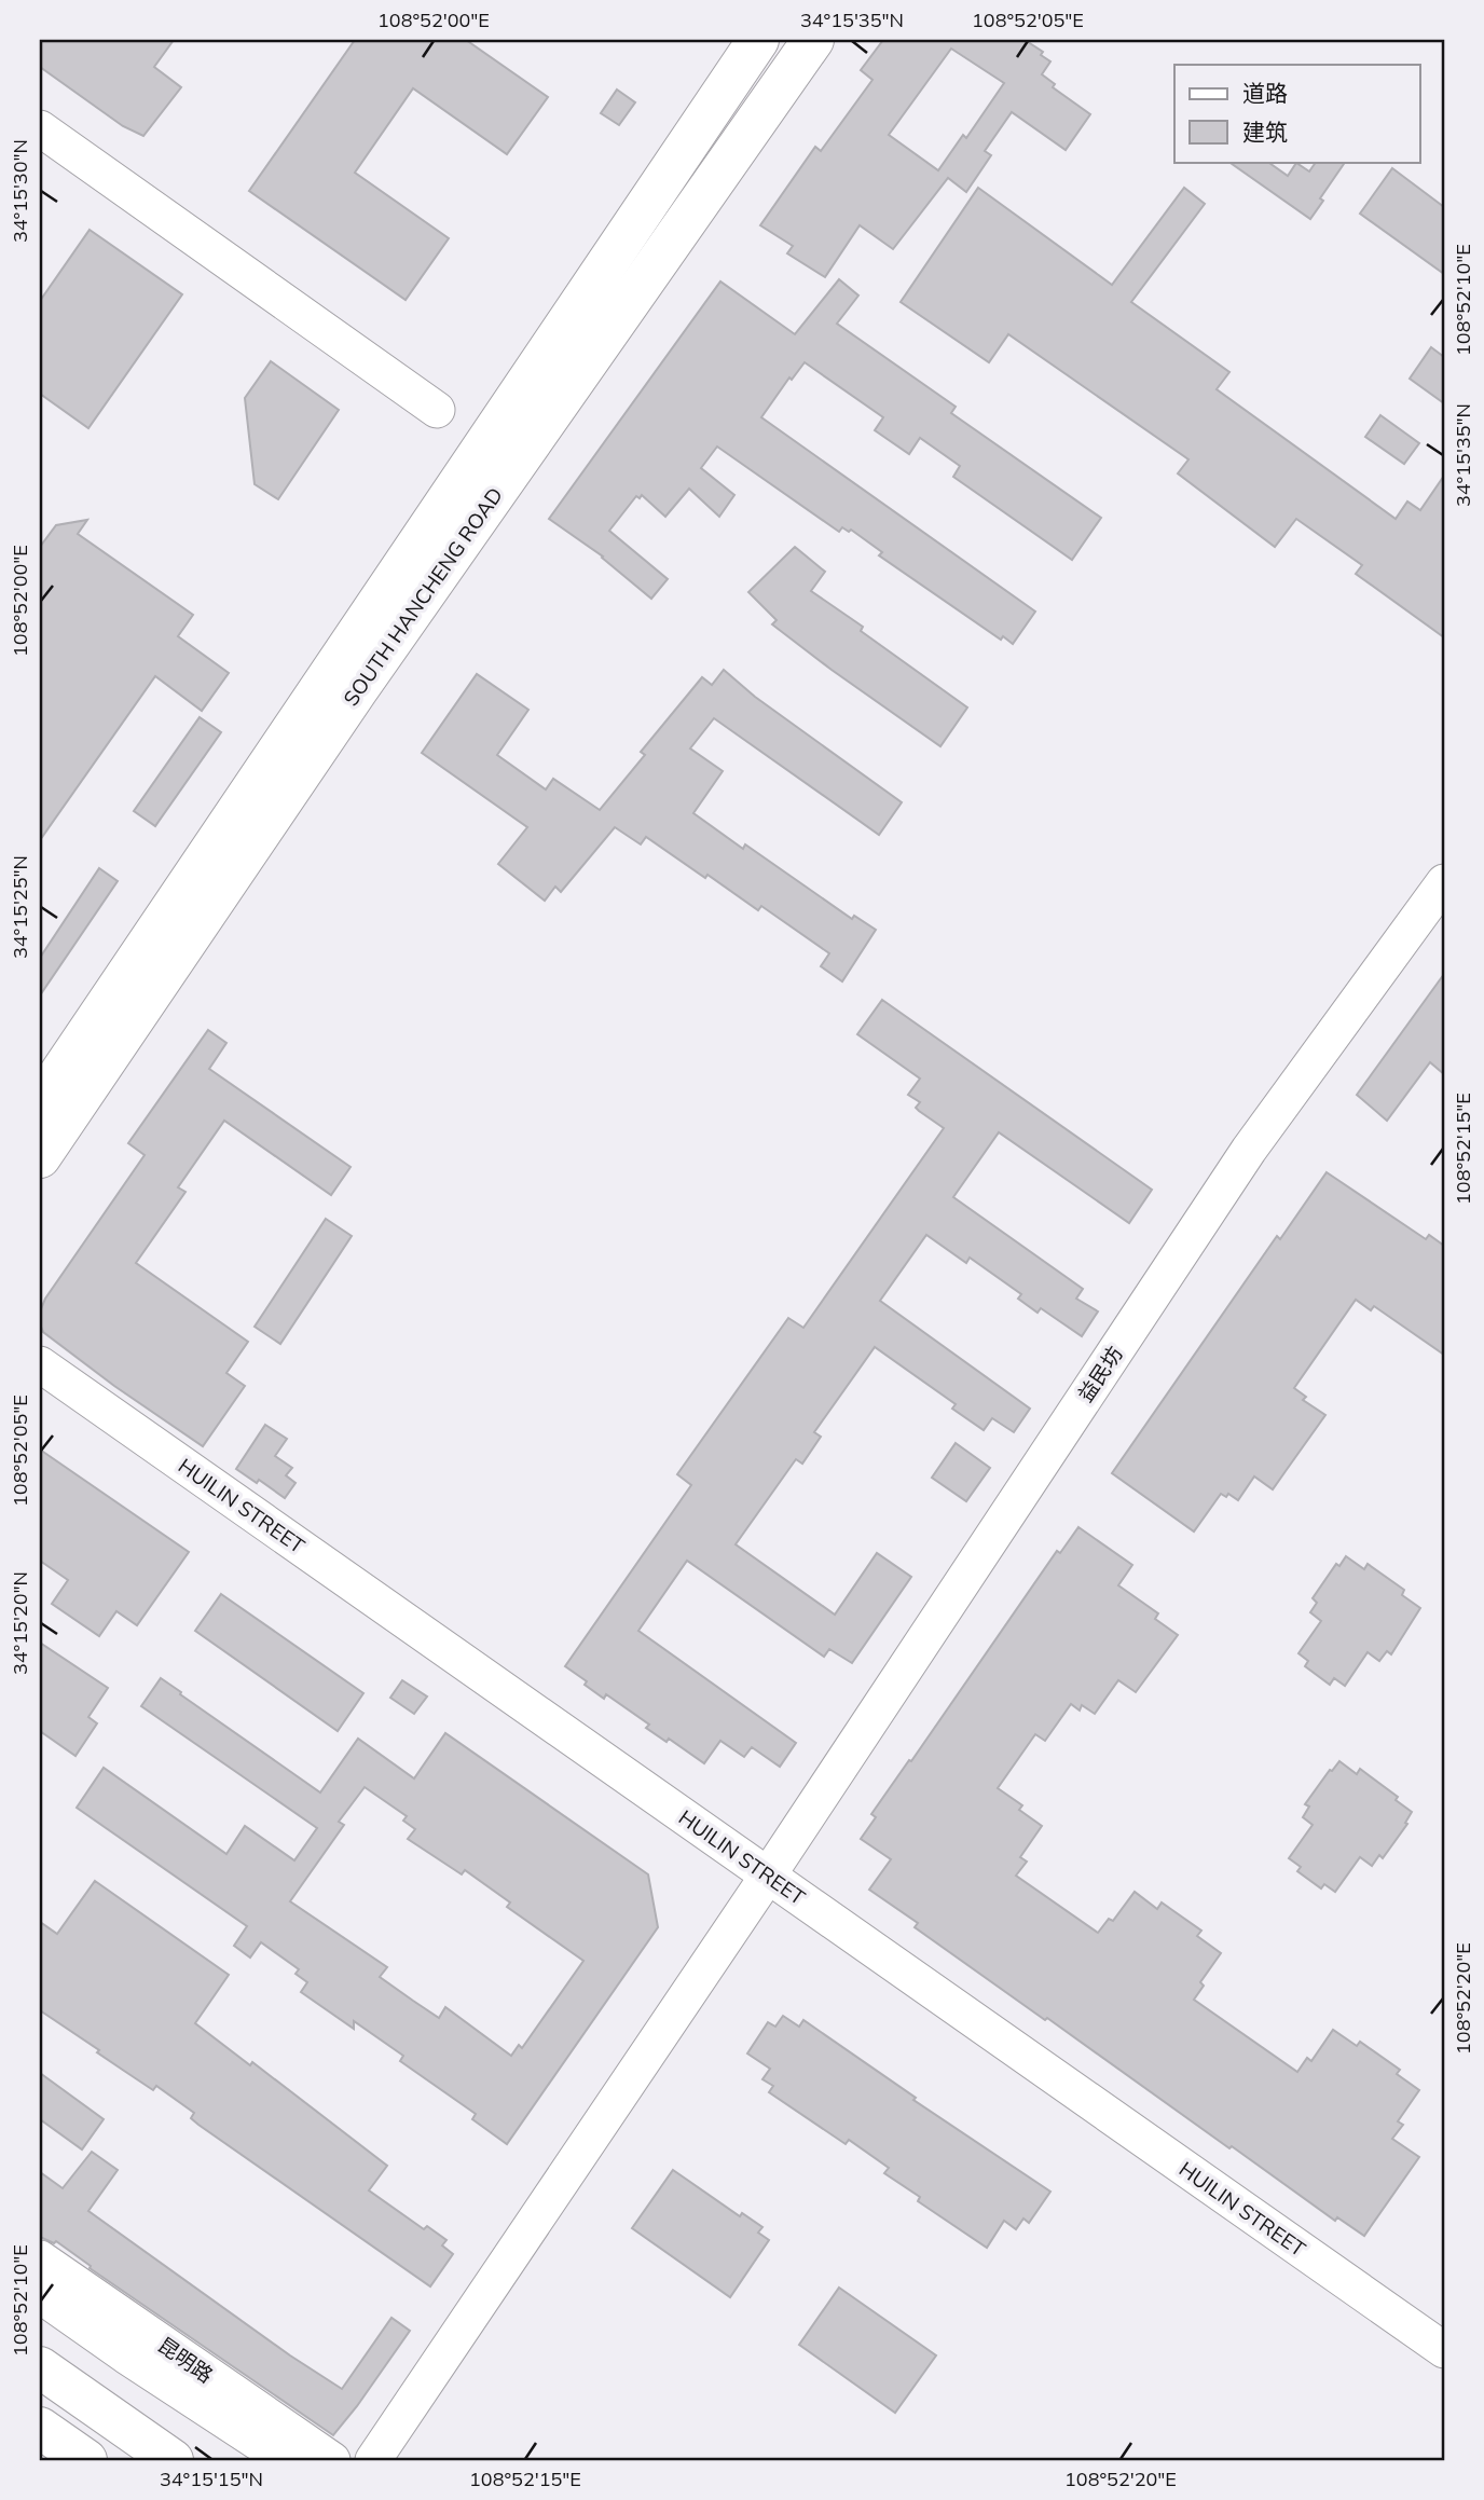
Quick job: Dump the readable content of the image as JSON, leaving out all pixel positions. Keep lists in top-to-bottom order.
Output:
{
  "streets": {
    "main road": ["SOUTH HANCHENG ROAD"],
    "street": ["益民坊", "HUILIN STREET", "昆明路"]
  },
  "crossings": [
    ["益民坊", "HUILIN STREET"]
  ],
  "legend": ["道路", "建筑"],
  "coordinates": [
    "108°52'00\"E",
    "34°15'35\"N",
    "108°52'05\"E",
    "34°15'30\"N",
    "108°52'10\"E",
    "34°15'25\"N",
    "108°52'15\"E",
    "34°15'20\"N",
    "108°52'20\"E",
    "34°15'15\"N"
  ]
}
